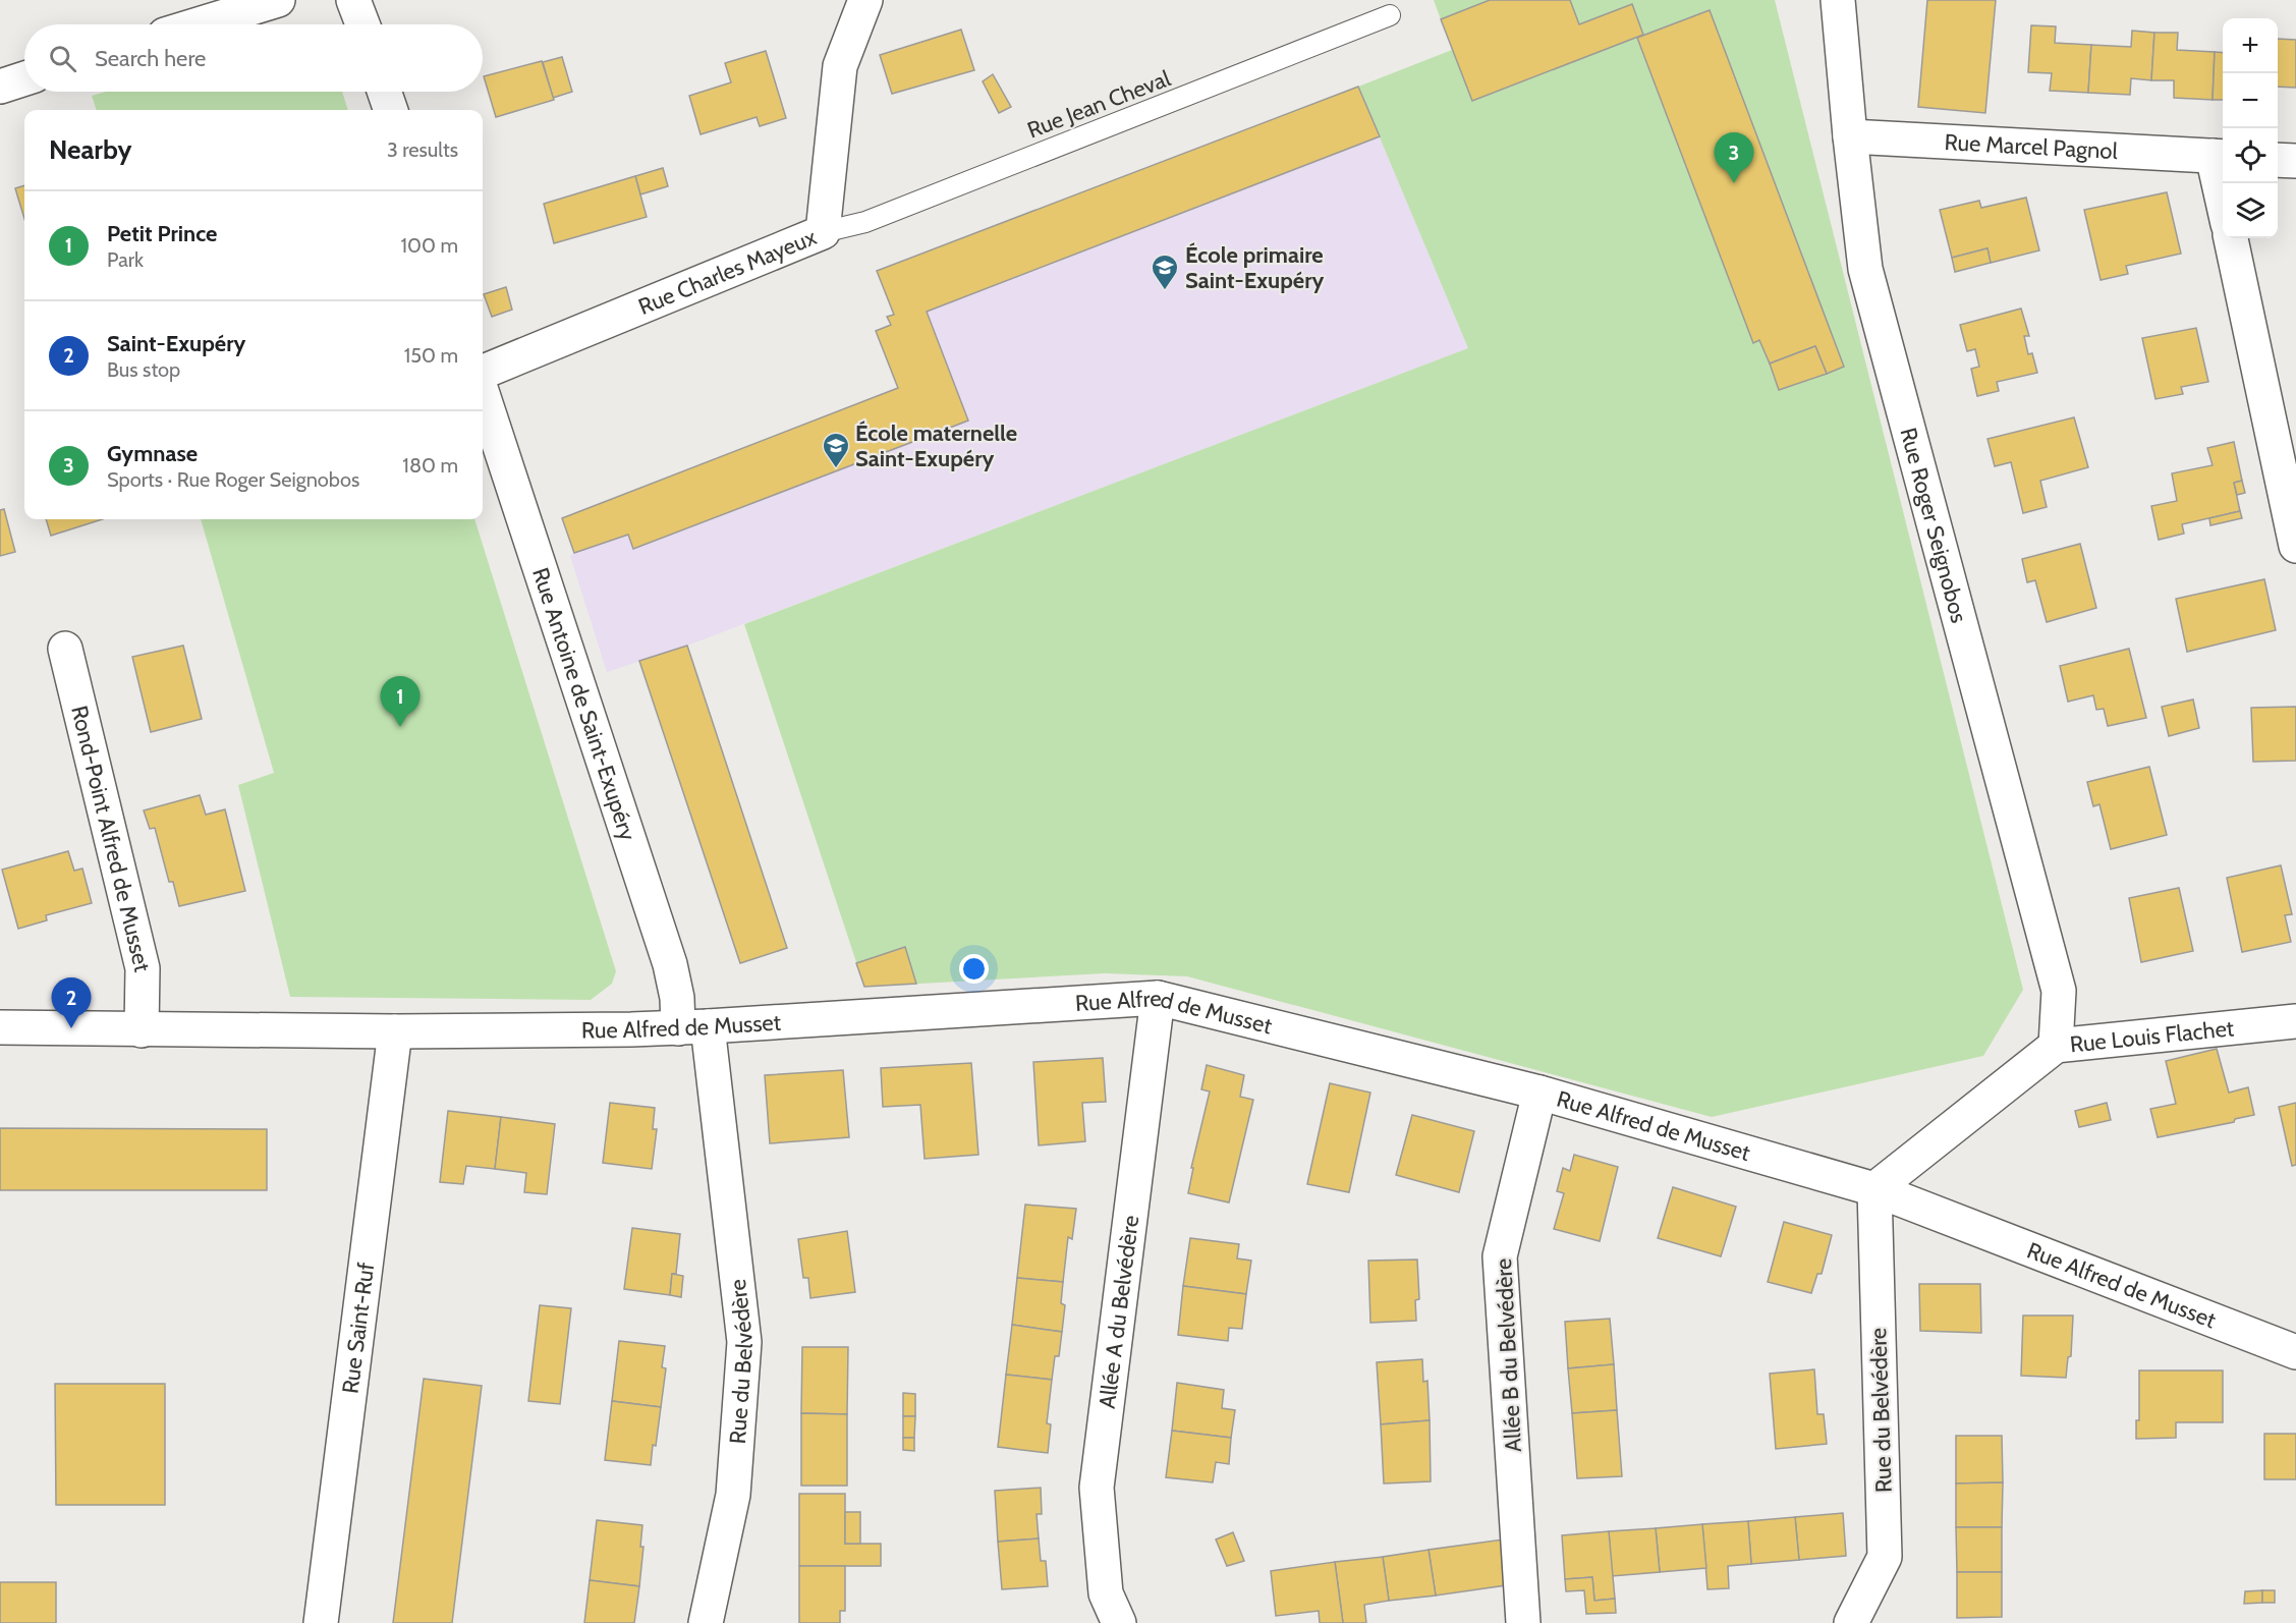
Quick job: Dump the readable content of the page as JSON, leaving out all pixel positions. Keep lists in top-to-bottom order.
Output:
{
  "streets": {
    "street": [
      "Rue Marcel Pagnol",
      "Rue Charles Mayeux",
      "Rue Roger Seignobos",
      "Rue Antoine de Saint-Exupéry",
      "Rond-Point Alfred de Musset",
      "Rue Alfred de Musset",
      "Rue Louis Flachet",
      "Allée A du Belvédère",
      "Rue Saint-Ruf",
      "Allée B du Belvédère",
      "Rue du Belvédère"
    ],
    "lane": ["Rue Jean Cheval"]
  },
  "crossings": [
    ["Rue Jean Cheval", "Rue Charles Mayeux"],
    ["Rue Marcel Pagnol", "Rue Roger Seignobos"],
    ["Rue Roger Seignobos", "Rue Louis Flachet"],
    ["Rue Antoine de Saint-Exupéry", "Rue Alfred de Musset"],
    ["Rue Antoine de Saint-Exupéry", "Rue du Belvédère"],
    ["Rond-Point Alfred de Musset", "Rue Alfred de Musset"],
    ["Rue Alfred de Musset", "Rue Louis Flachet"],
    ["Rue Alfred de Musset", "Allée A du Belvédère"],
    ["Rue Alfred de Musset", "Rue Saint-Ruf"],
    ["Rue Alfred de Musset", "Allée B du Belvédère"],
    ["Rue Alfred de Musset", "Rue du Belvédère"],
    ["Rue Louis Flachet", "Rue du Belvédère"]
  ],
  "places": {
    "school or university": ["École primaire Saint-Exupéry", "École maternelle Saint-Exupéry"]
  },
  "page": {
    "map_buttons": ["+", "−"],
    "search": "Search here",
    "heading": ["Nearby", "3 results"],
    "pins": ["3", "1", "2"],
    "list": [
      {
        "mark": "1",
        "name": "Petit Prince",
        "note": "Park",
        "value": "100 m"
      },
      {
        "mark": "2",
        "name": "Saint-Exupéry",
        "note": "Bus stop",
        "value": "150 m"
      },
      {
        "mark": "3",
        "name": "Gymnase",
        "note": "Sports · Rue Roger Seignobos",
        "value": "180 m"
      }
    ]
  }
}
